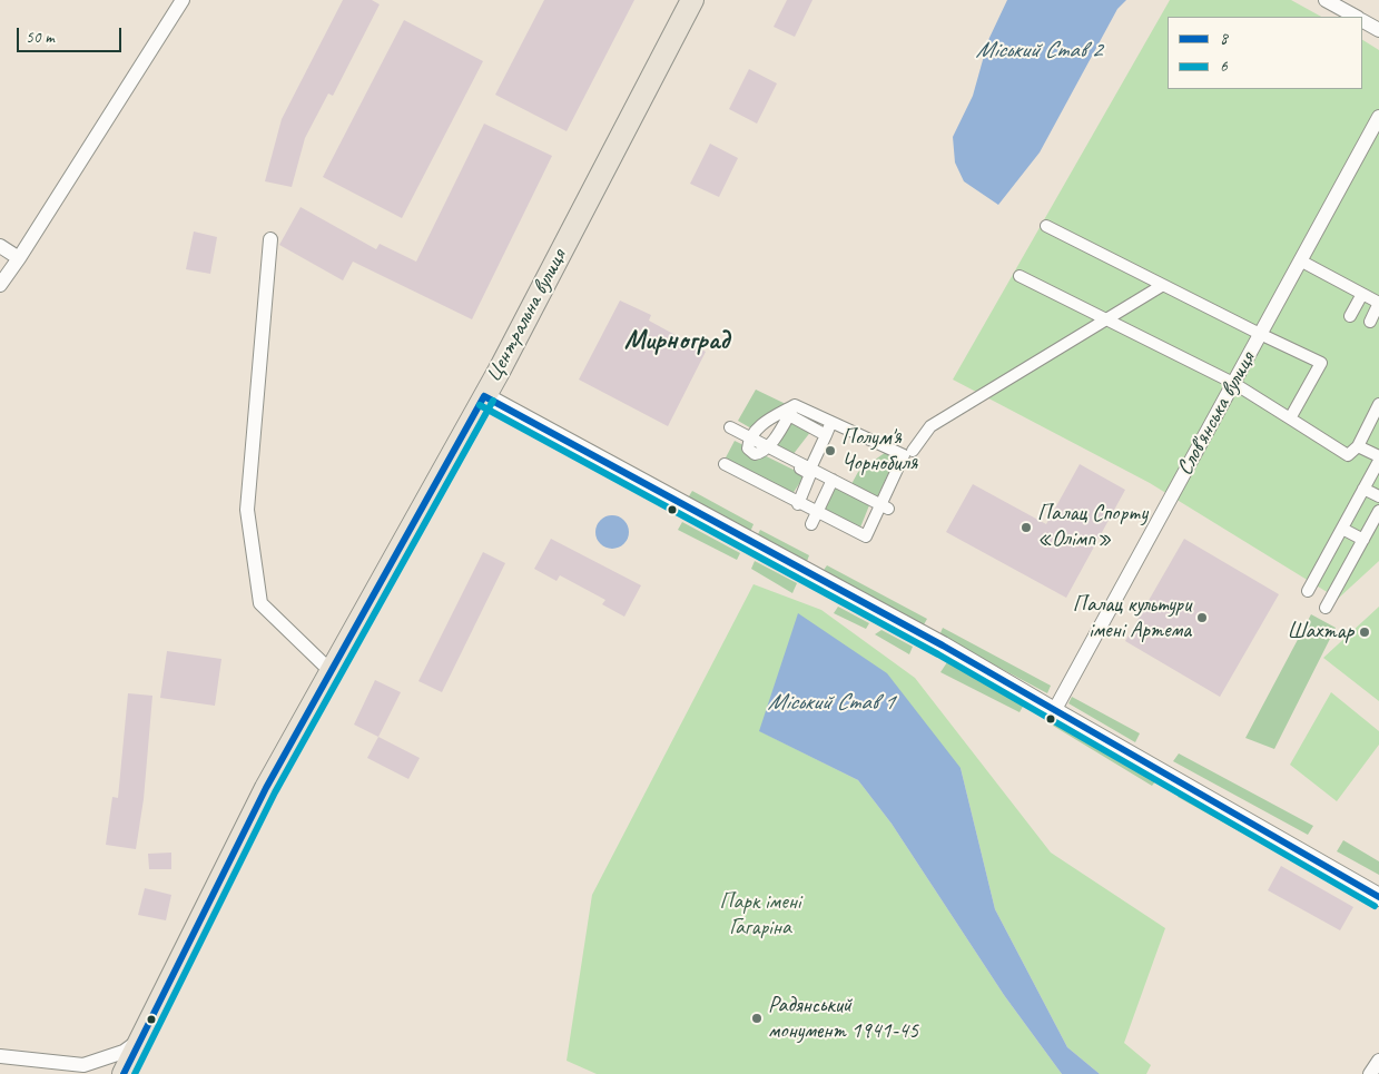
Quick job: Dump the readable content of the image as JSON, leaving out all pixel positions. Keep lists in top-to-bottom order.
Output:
{
  "streets": {
    "main road": ["Центральна вулиця"],
    "street": ["Слов'янська вулиця"]
  },
  "districts": ["Мирноград"],
  "water": ["Міський Став 2", "Міський Став 1"],
  "parks": ["Парк імені Гагаріна"],
  "places": [
    "Полум'я Чорнобиля",
    "Палац Спорту «Олімп»",
    "Палац культури імені Артема",
    "Шахтар",
    "Радянський монумент 1941-45"
  ],
  "lines": ["transit line 8", "transit line 6"],
  "legend": ["8", "6"],
  "scale_bar": "50 m"
}
